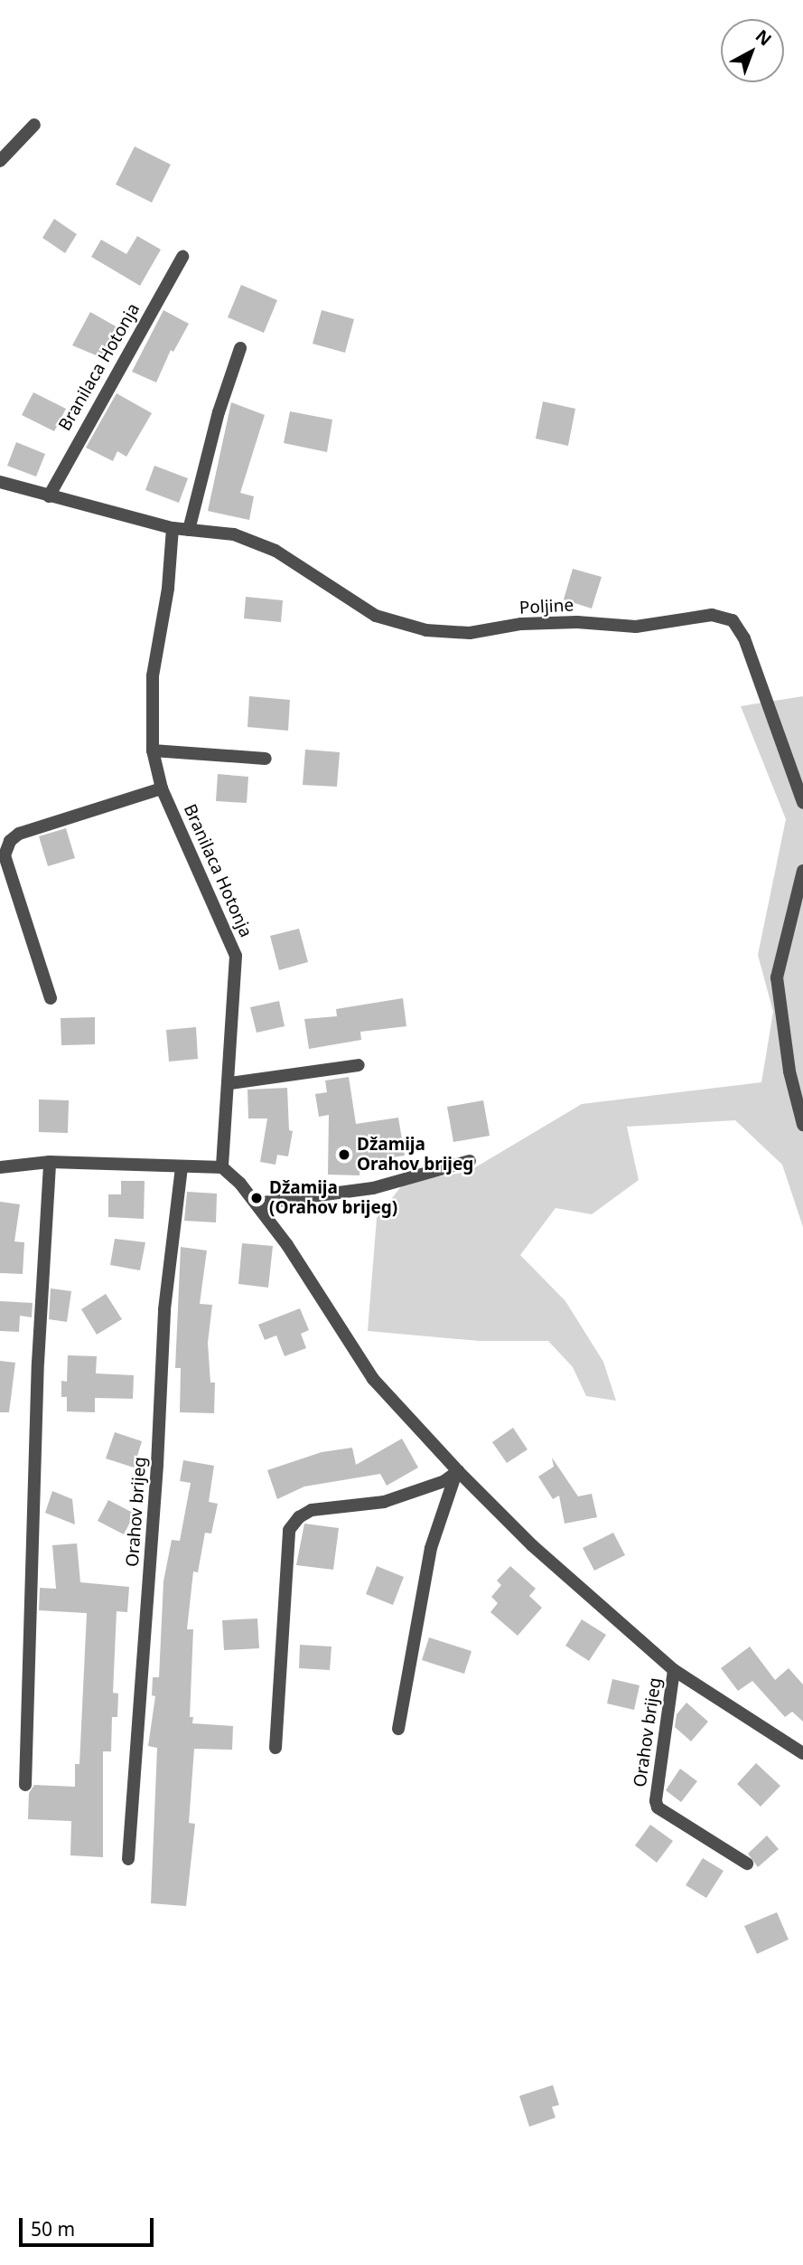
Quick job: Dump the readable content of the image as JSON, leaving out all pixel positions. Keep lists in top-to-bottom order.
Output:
{
  "streets": {
    "street": ["Branilaca Hotonja", "Poljine", "Orahov brijeg"]
  },
  "crossings": [
    ["Branilaca Hotonja", "Orahov brijeg"]
  ],
  "places": ["Džamija Orahov brijeg", "Džamija (Orahov brijeg)"],
  "scale_bar": "50 m",
  "north": "top right"
}
